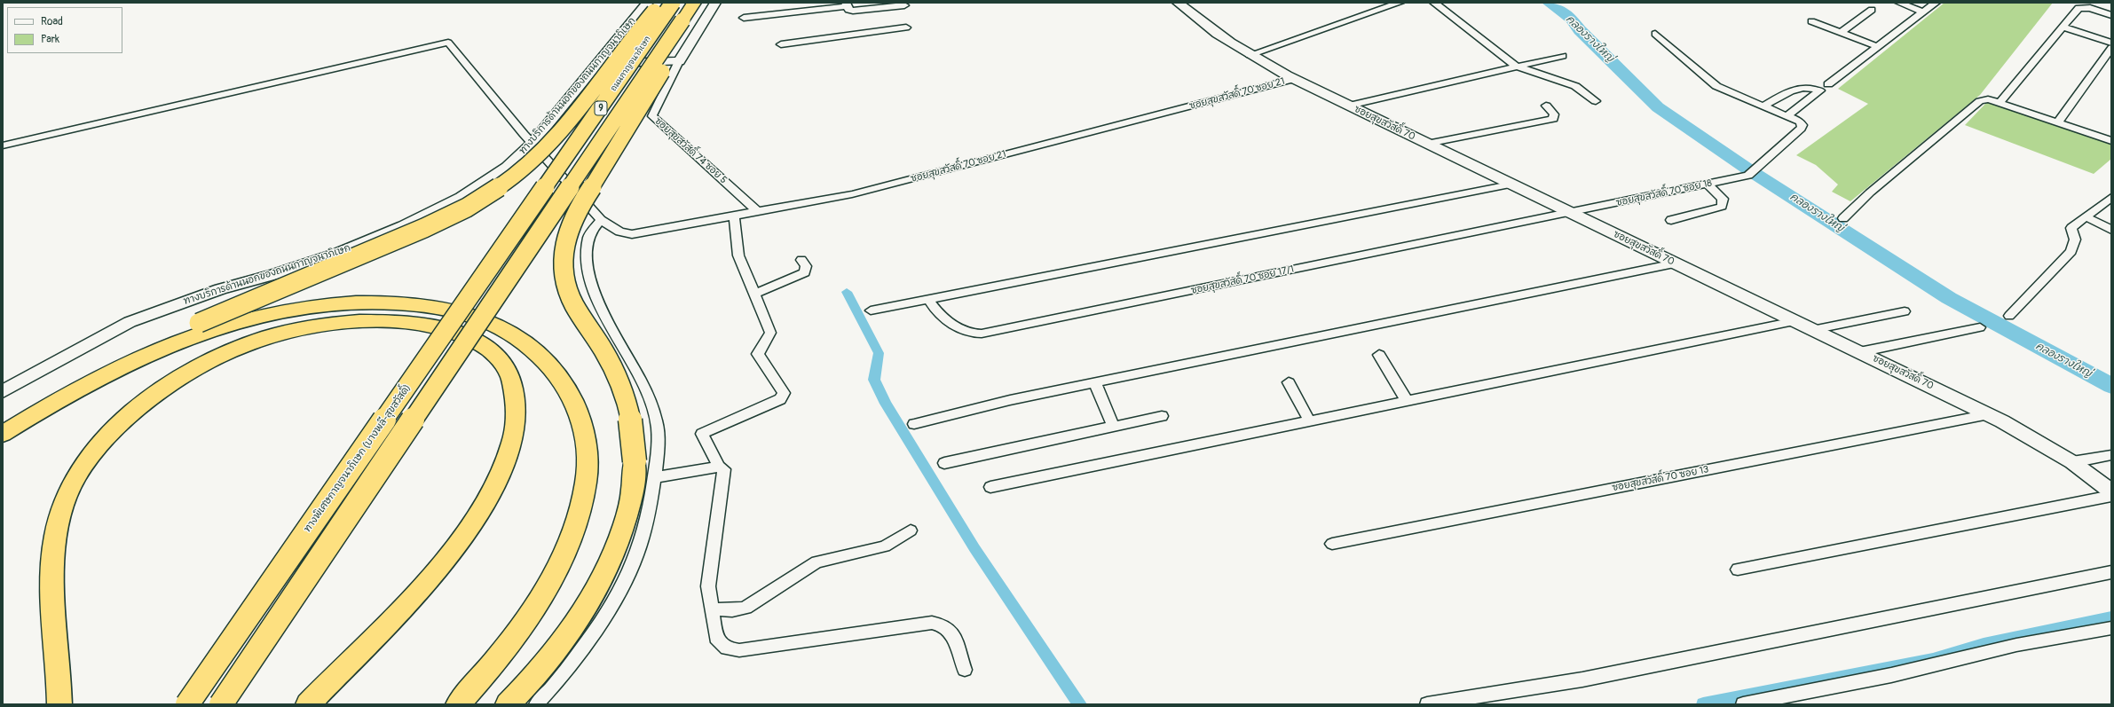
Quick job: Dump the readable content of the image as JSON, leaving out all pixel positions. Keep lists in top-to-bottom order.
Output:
{
  "streets": {
    "highway": ["ถนนกาญจนาภิเษก", "9", "ทางพิเศษกาญจนาภิเษก (บางพลี-สุขสวัสดิ์)"],
    "main road": ["ทางบริการด้านนอกของถนนกาญจนาภิเษก", "ซอยสุขสวัสดิ์ 70"],
    "street": [
      "ซอยสุขสวัสดิ์ 70 ซอย 21",
      "ซอยสุขสวัสดิ์ 74 ซอย 5",
      "ซอยสุขสวัสดิ์ 70 ซอย 18",
      "ซอยสุขสวัสดิ์ 70 ซอย 17/1",
      "ซอยสุขสวัสดิ์ 70 ซอย 13"
    ]
  },
  "crossings": [
    ["ถนนกาญจนาภิเษก", "ทางพิเศษกาญจนาภิเษก (บางพลี-สุขสวัสดิ์)"],
    ["ซอยสุขสวัสดิ์ 70 ซอย 21", "ซอยสุขสวัสดิ์ 70"],
    ["ซอยสุขสวัสดิ์ 70 ซอย 21", "ซอยสุขสวัสดิ์ 74 ซอย 5"],
    ["ซอยสุขสวัสดิ์ 70", "ซอยสุขสวัสดิ์ 70 ซอย 18"],
    ["ซอยสุขสวัสดิ์ 70", "ซอยสุขสวัสดิ์ 70 ซอย 17/1"],
    ["ซอยสุขสวัสดิ์ 70", "ซอยสุขสวัสดิ์ 70 ซอย 13"],
    ["ซอยสุขสวัสดิ์ 70 ซอย 18", "ซอยสุขสวัสดิ์ 70 ซอย 17/1"]
  ],
  "water": ["คลองรางใหญ่"],
  "legend": ["Road", "Park"]
}
